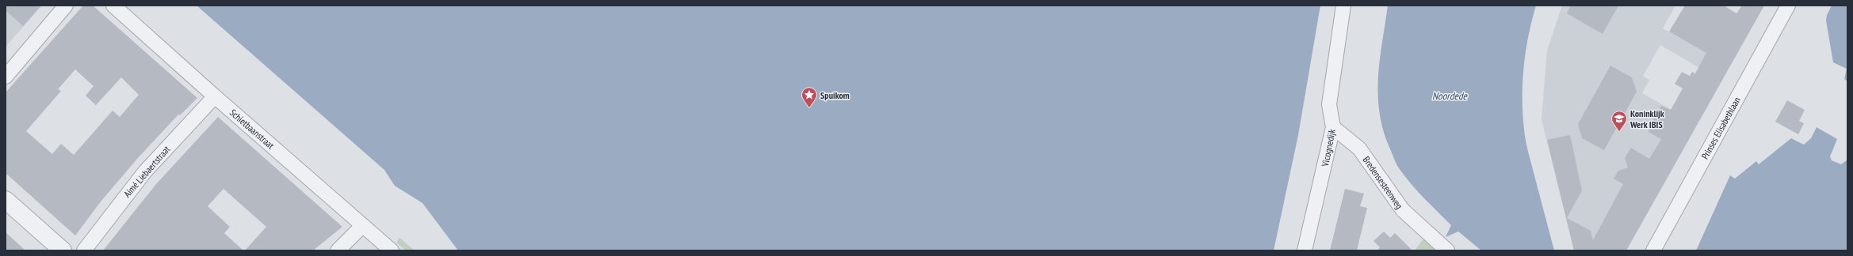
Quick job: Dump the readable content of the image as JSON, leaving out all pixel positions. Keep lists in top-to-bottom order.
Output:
{
  "streets": {
    "street": [
      "Prinses Elisabethlaan",
      "Schietbaanstraat",
      "Vicognedijk",
      "Aimé Liebaertstraat",
      "Bredensesteenweg"
    ]
  },
  "crossings": [
    ["Schietbaanstraat", "Aimé Liebaertstraat"],
    ["Vicognedijk", "Bredensesteenweg"]
  ],
  "water": ["Noordede"],
  "places": {
    "place": ["Spuikom"],
    "school or university": ["Koninklijk Werk IBIS"]
  }
}
